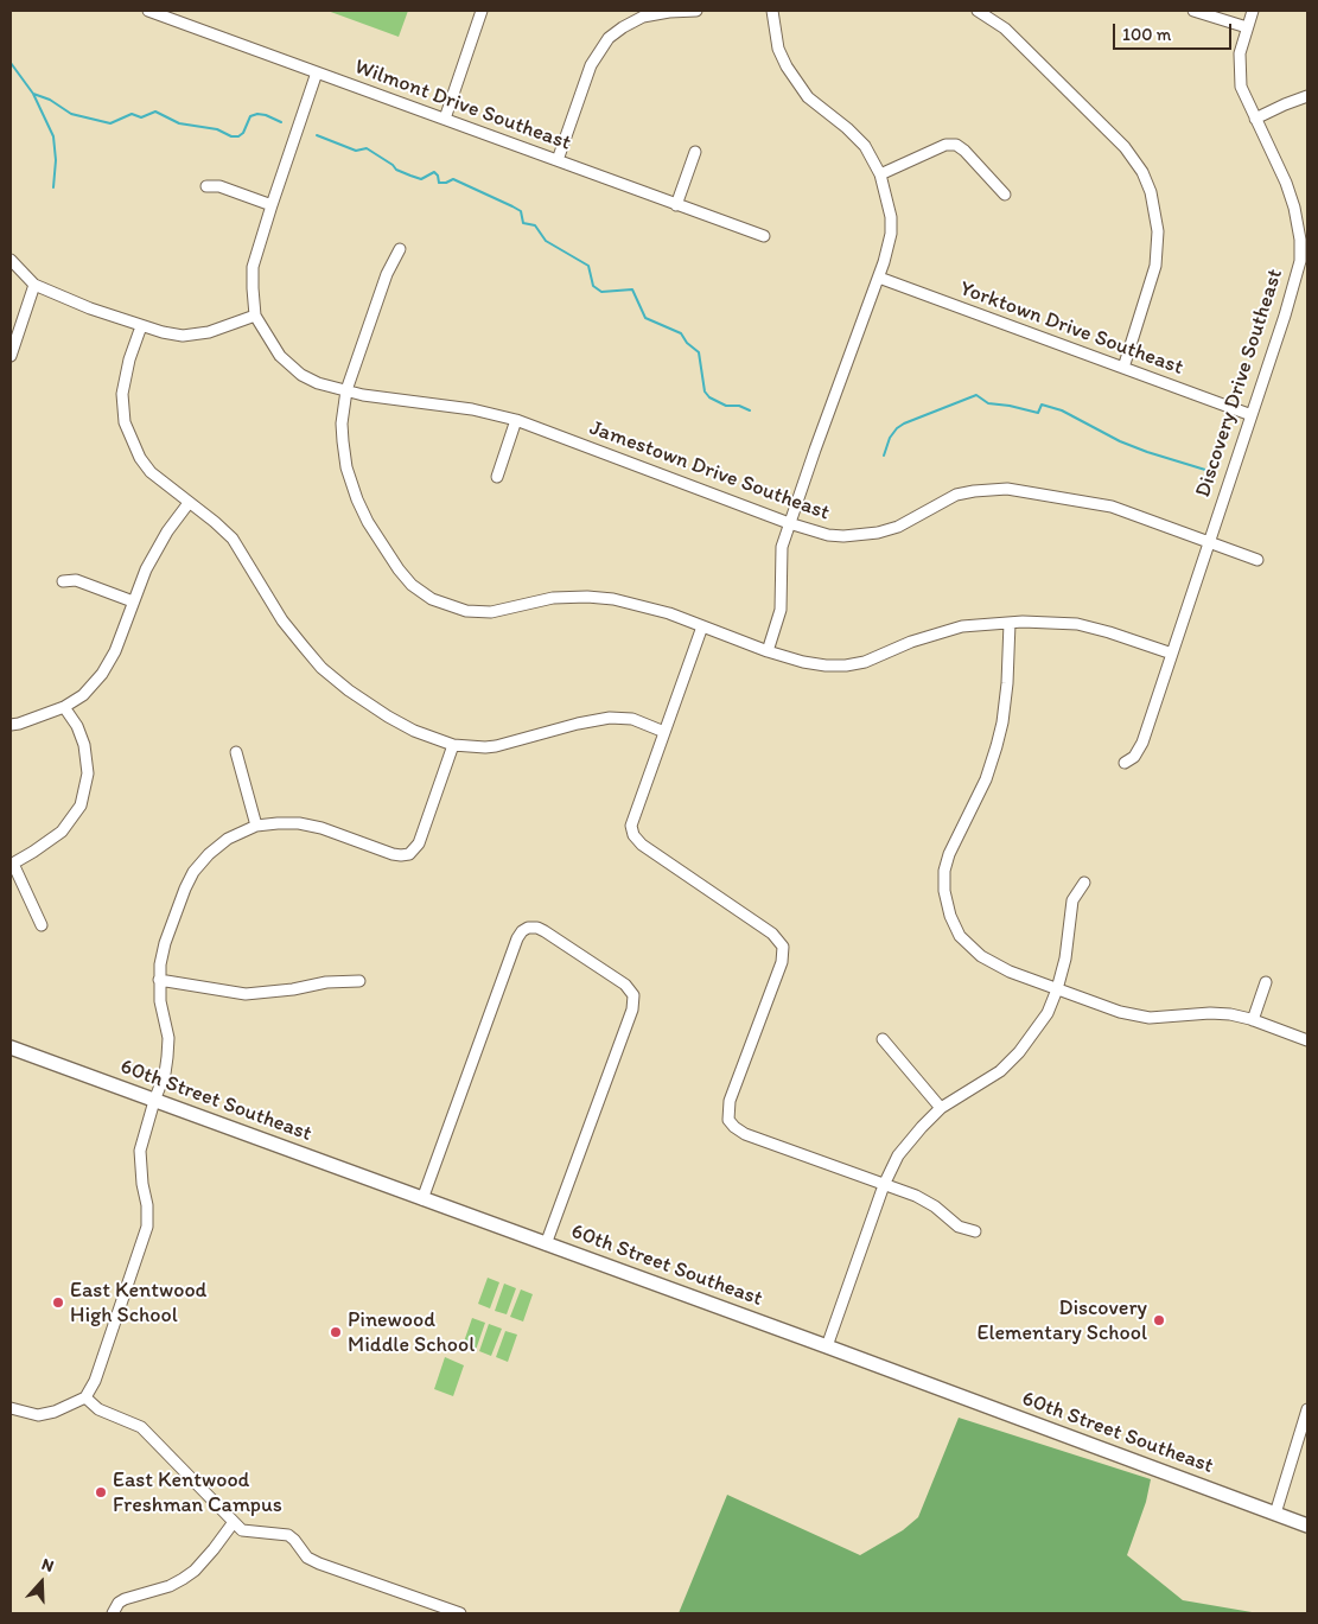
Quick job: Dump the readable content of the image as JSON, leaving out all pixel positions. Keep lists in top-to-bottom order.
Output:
{
  "streets": {
    "main road": ["60th Street Southeast"],
    "street": [
      "Wilmont Drive Southeast",
      "Yorktown Drive Southeast",
      "Discovery Drive Southeast",
      "Jamestown Drive Southeast"
    ]
  },
  "crossings": [
    ["Yorktown Drive Southeast", "Discovery Drive Southeast"],
    ["Discovery Drive Southeast", "Jamestown Drive Southeast"]
  ],
  "places": [
    "East Kentwood High School",
    "Discovery Elementary School",
    "Pinewood Middle School",
    "East Kentwood Freshman Campus"
  ],
  "scale_bar": "100 m",
  "north": "top"
}
